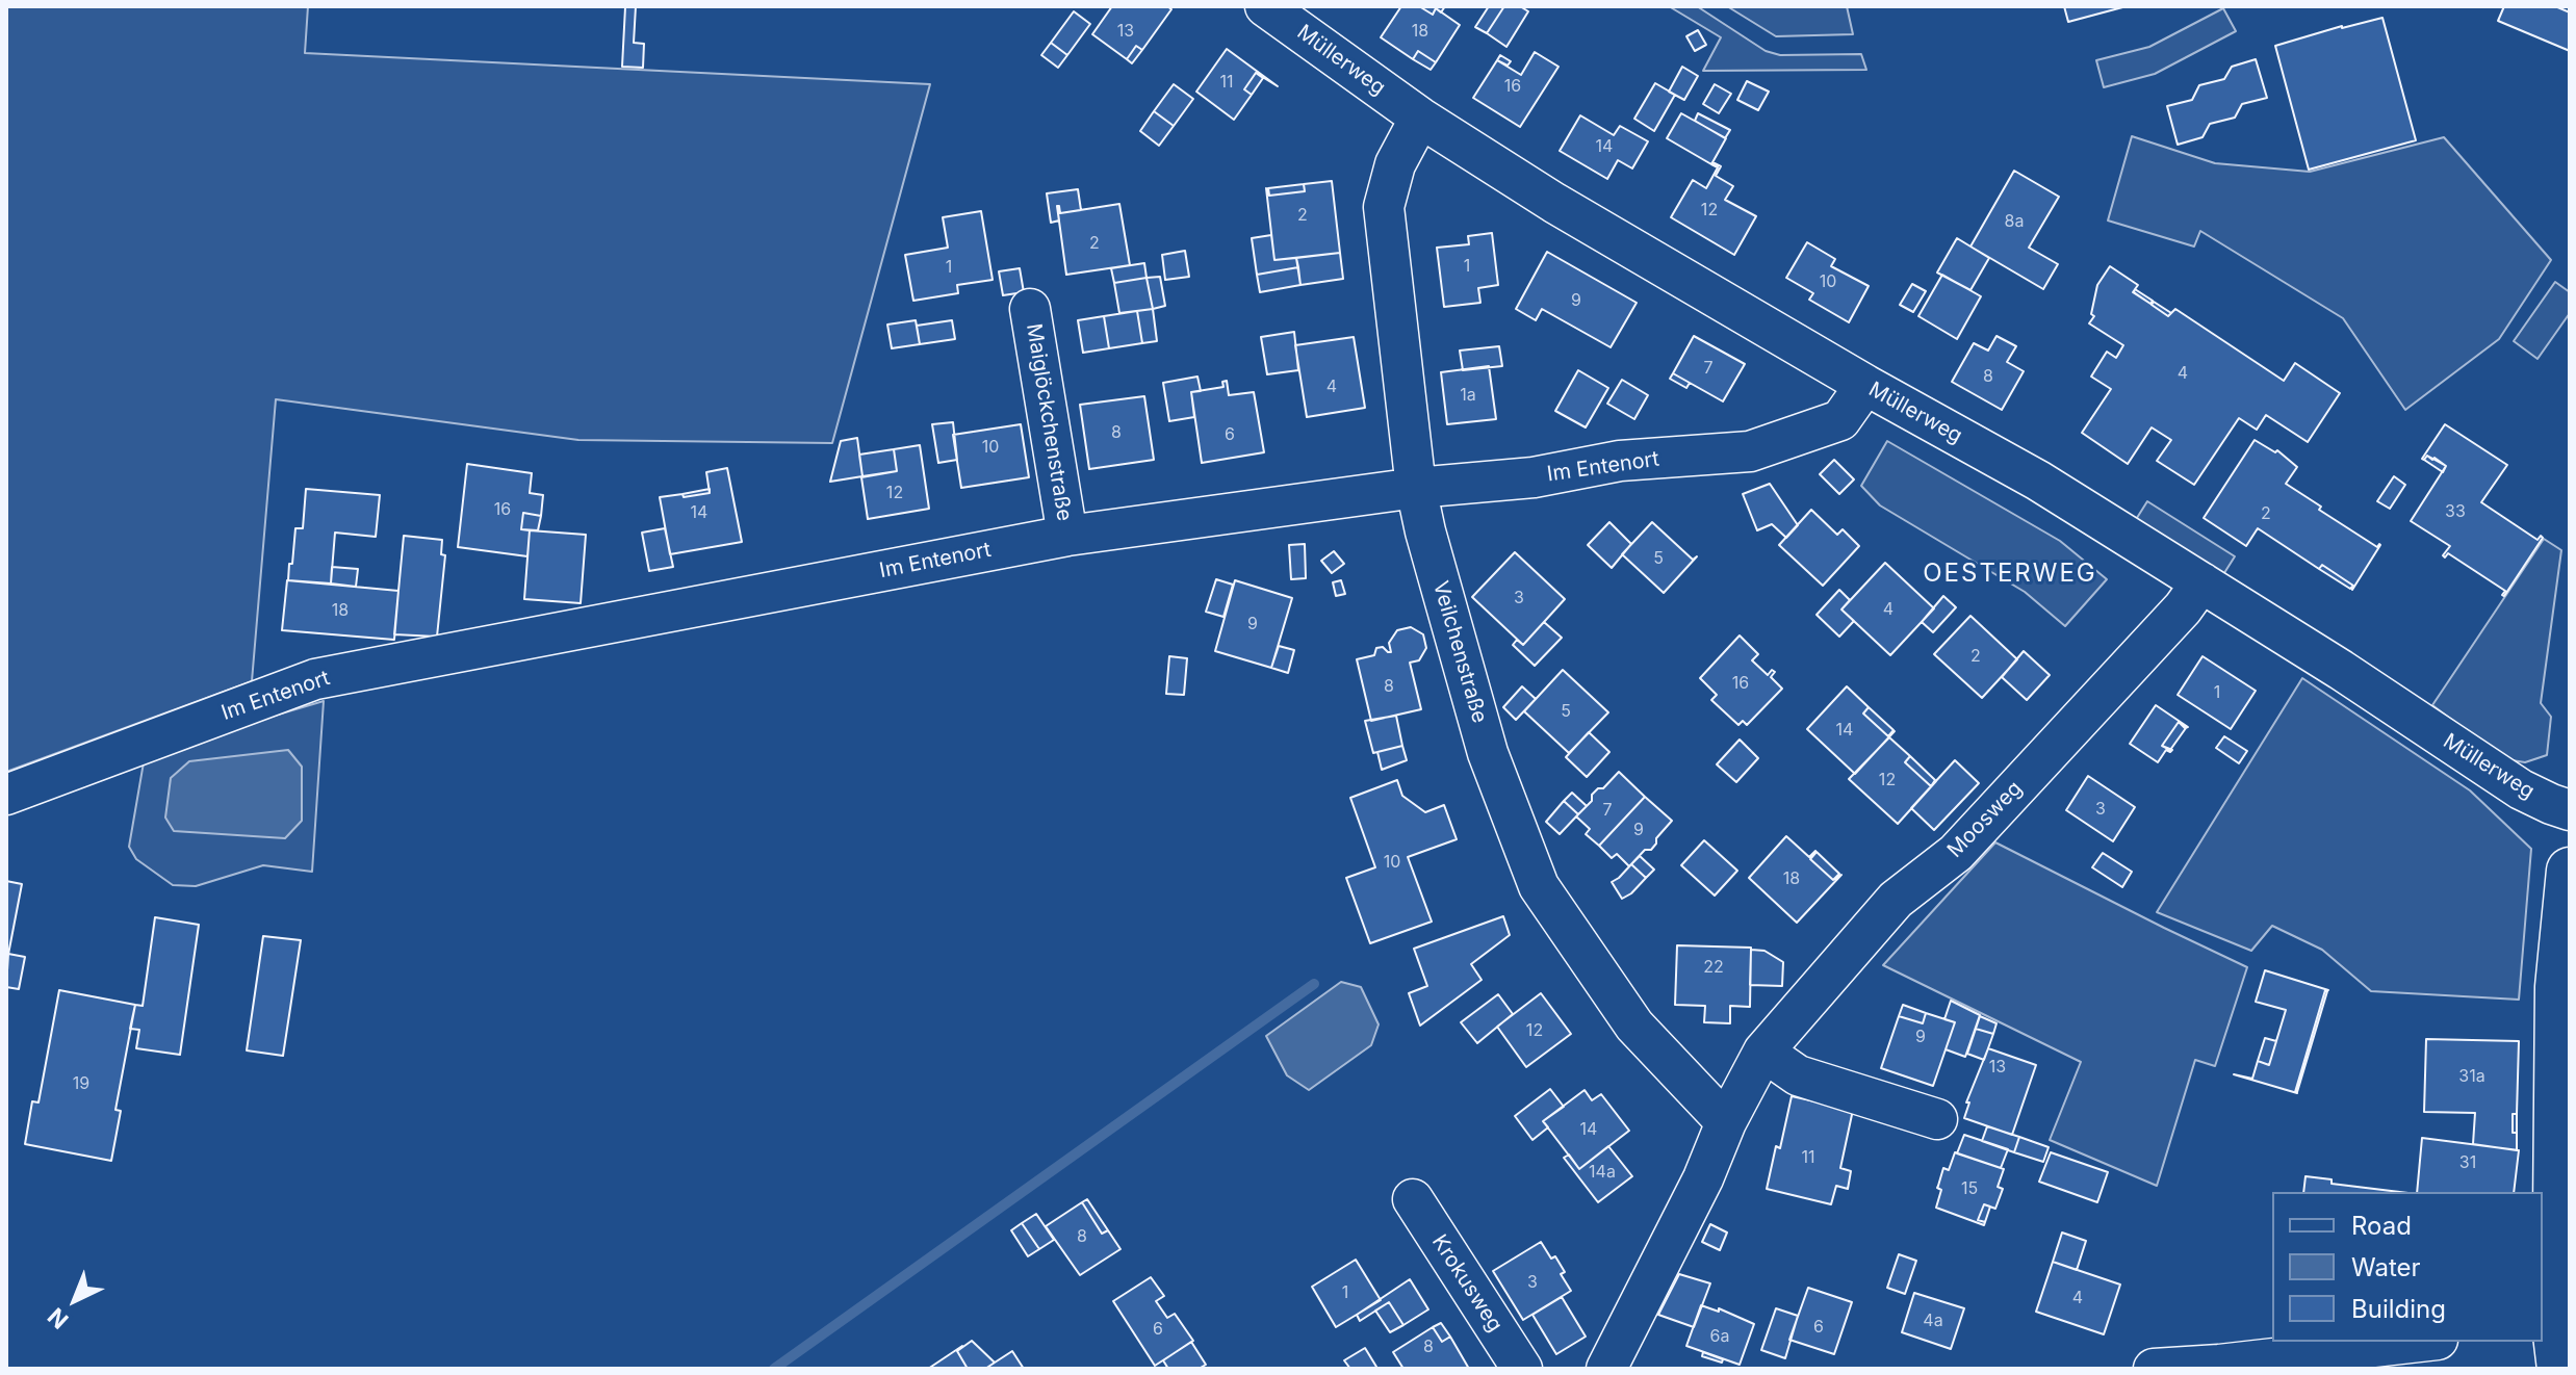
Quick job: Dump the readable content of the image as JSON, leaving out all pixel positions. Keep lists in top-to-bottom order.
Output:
{
  "streets": {
    "street": [
      "Müllerweg",
      "Maiglöckchenstraße",
      "Im Entenort",
      "Veilchenstraße",
      "Moosweg",
      "Krokusweg"
    ]
  },
  "crossings": [
    ["Müllerweg", "Im Entenort"],
    ["Müllerweg", "Veilchenstraße"],
    ["Müllerweg", "Moosweg"],
    ["Maiglöckchenstraße", "Im Entenort"],
    ["Im Entenort", "Veilchenstraße"],
    ["Veilchenstraße", "Moosweg"]
  ],
  "districts": ["OESTERWEG"],
  "house_numbers": [
    "13",
    "18",
    "11",
    "16",
    "14",
    "12",
    "2",
    "8a",
    "2",
    "1",
    "1",
    "10",
    "9",
    "7",
    "4",
    "8",
    "4",
    "1a",
    "8",
    "6",
    "10",
    "12",
    "16",
    "33",
    "14",
    "2",
    "5",
    "3",
    "4",
    "18",
    "9",
    "2",
    "16",
    "8",
    "1",
    "5",
    "14",
    "12",
    "3",
    "7",
    "9",
    "10",
    "18",
    "22",
    "12",
    "9",
    "13",
    "31a",
    "19",
    "14",
    "11",
    "31",
    "14a",
    "15",
    "8",
    "3",
    "1",
    "4",
    "4a",
    "6",
    "6",
    "6a",
    "8"
  ],
  "legend": ["Road", "Water", "Building"],
  "north": "bottom left"
}
